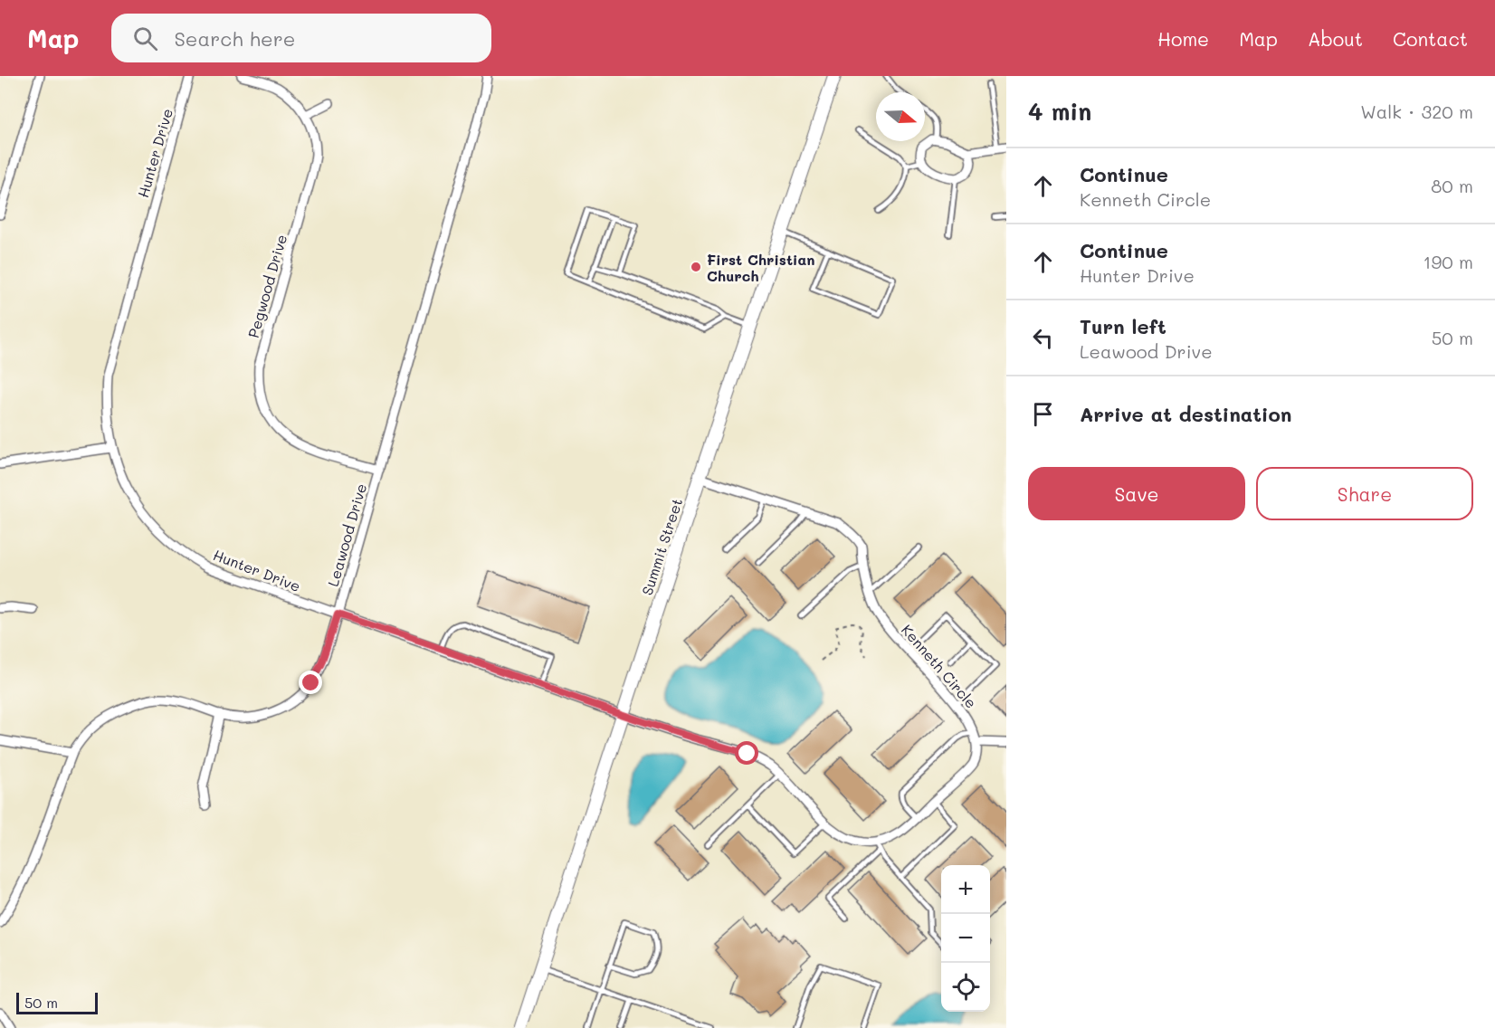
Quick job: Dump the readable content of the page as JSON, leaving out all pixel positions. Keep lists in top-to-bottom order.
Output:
{
  "streets": {
    "main road": ["Summit Street"],
    "street": [
      "Hunter Drive",
      "Pegwood Drive",
      "Leawood Drive",
      "Kenneth Circle"
    ]
  },
  "crossings": [
    ["Hunter Drive", "Leawood Drive"],
    ["Hunter Drive", "Summit Street"],
    ["Pegwood Drive", "Leawood Drive"],
    ["Summit Street", "Kenneth Circle"]
  ],
  "places": ["First Christian Church"],
  "scale_bar": "50 m",
  "north": "right",
  "page": {
    "header": "Map",
    "search": "Search here",
    "nav": [
      "Home",
      "Map",
      "About",
      "Contact"
    ],
    "heading": ["4 min", "Walk · 320 m"],
    "list": [
      ["Continue", "Kenneth Circle", "80 m"],
      ["Continue", "Hunter Drive", "190 m"],
      ["Turn left", "Leawood Drive", "50 m"],
      "Arrive at destination"
    ],
    "buttons": ["Save", "Share"],
    "map_buttons": ["+", "−"],
    "scale": "50 m"
  }
}
